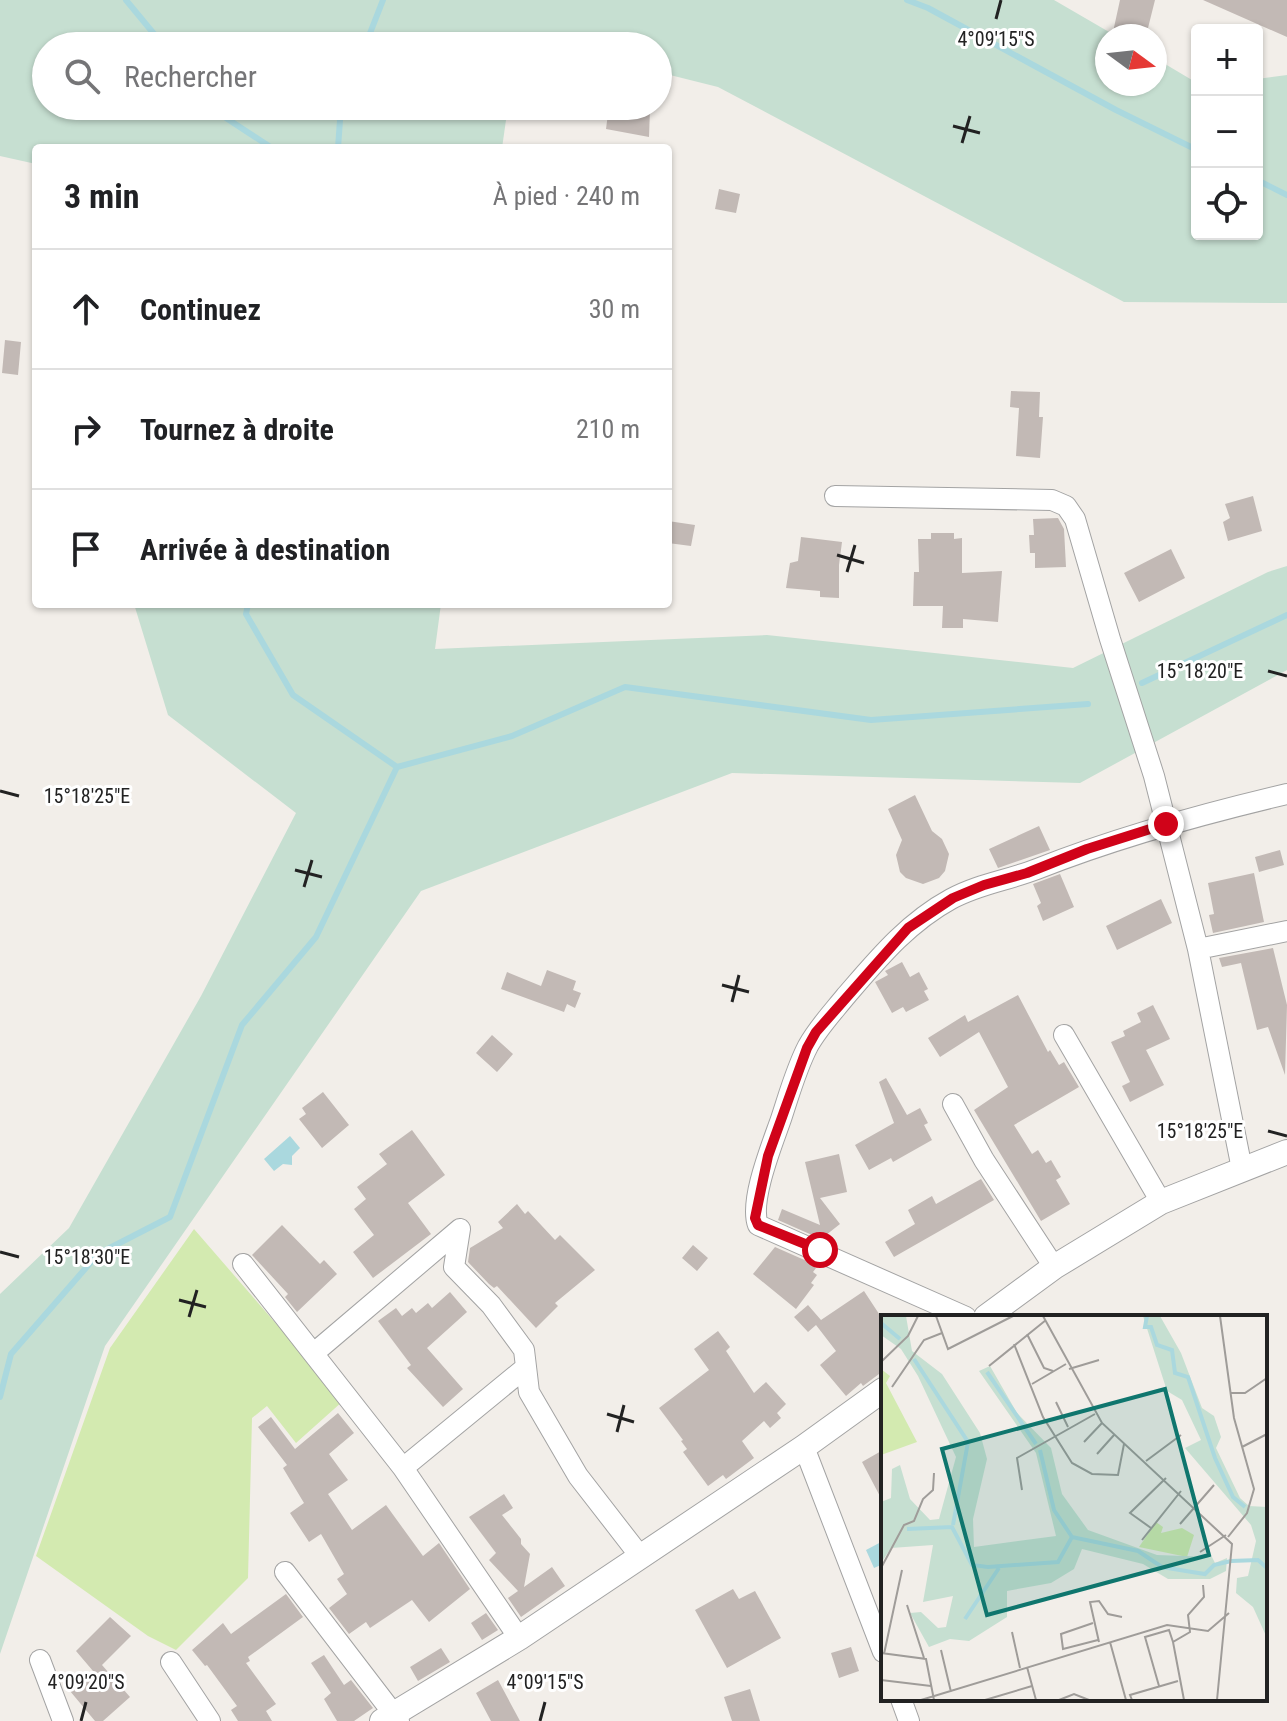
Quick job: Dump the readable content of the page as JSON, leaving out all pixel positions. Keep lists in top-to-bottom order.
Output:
{
  "north": "right",
  "page": {
    "map_buttons": ["+", "−"],
    "search": "Rechercher",
    "heading": ["3 min", "À pied · 240 m"],
    "list": [
      ["Continuez", "30 m"],
      ["Tournez à droite", "210 m"],
      "Arrivée à destination"
    ]
  },
  "coordinates": [
    "4°09'15\"S",
    "15°18'20\"E",
    "15°18'25\"E",
    "15°18'30\"E",
    "4°09'20\"S"
  ]
}
